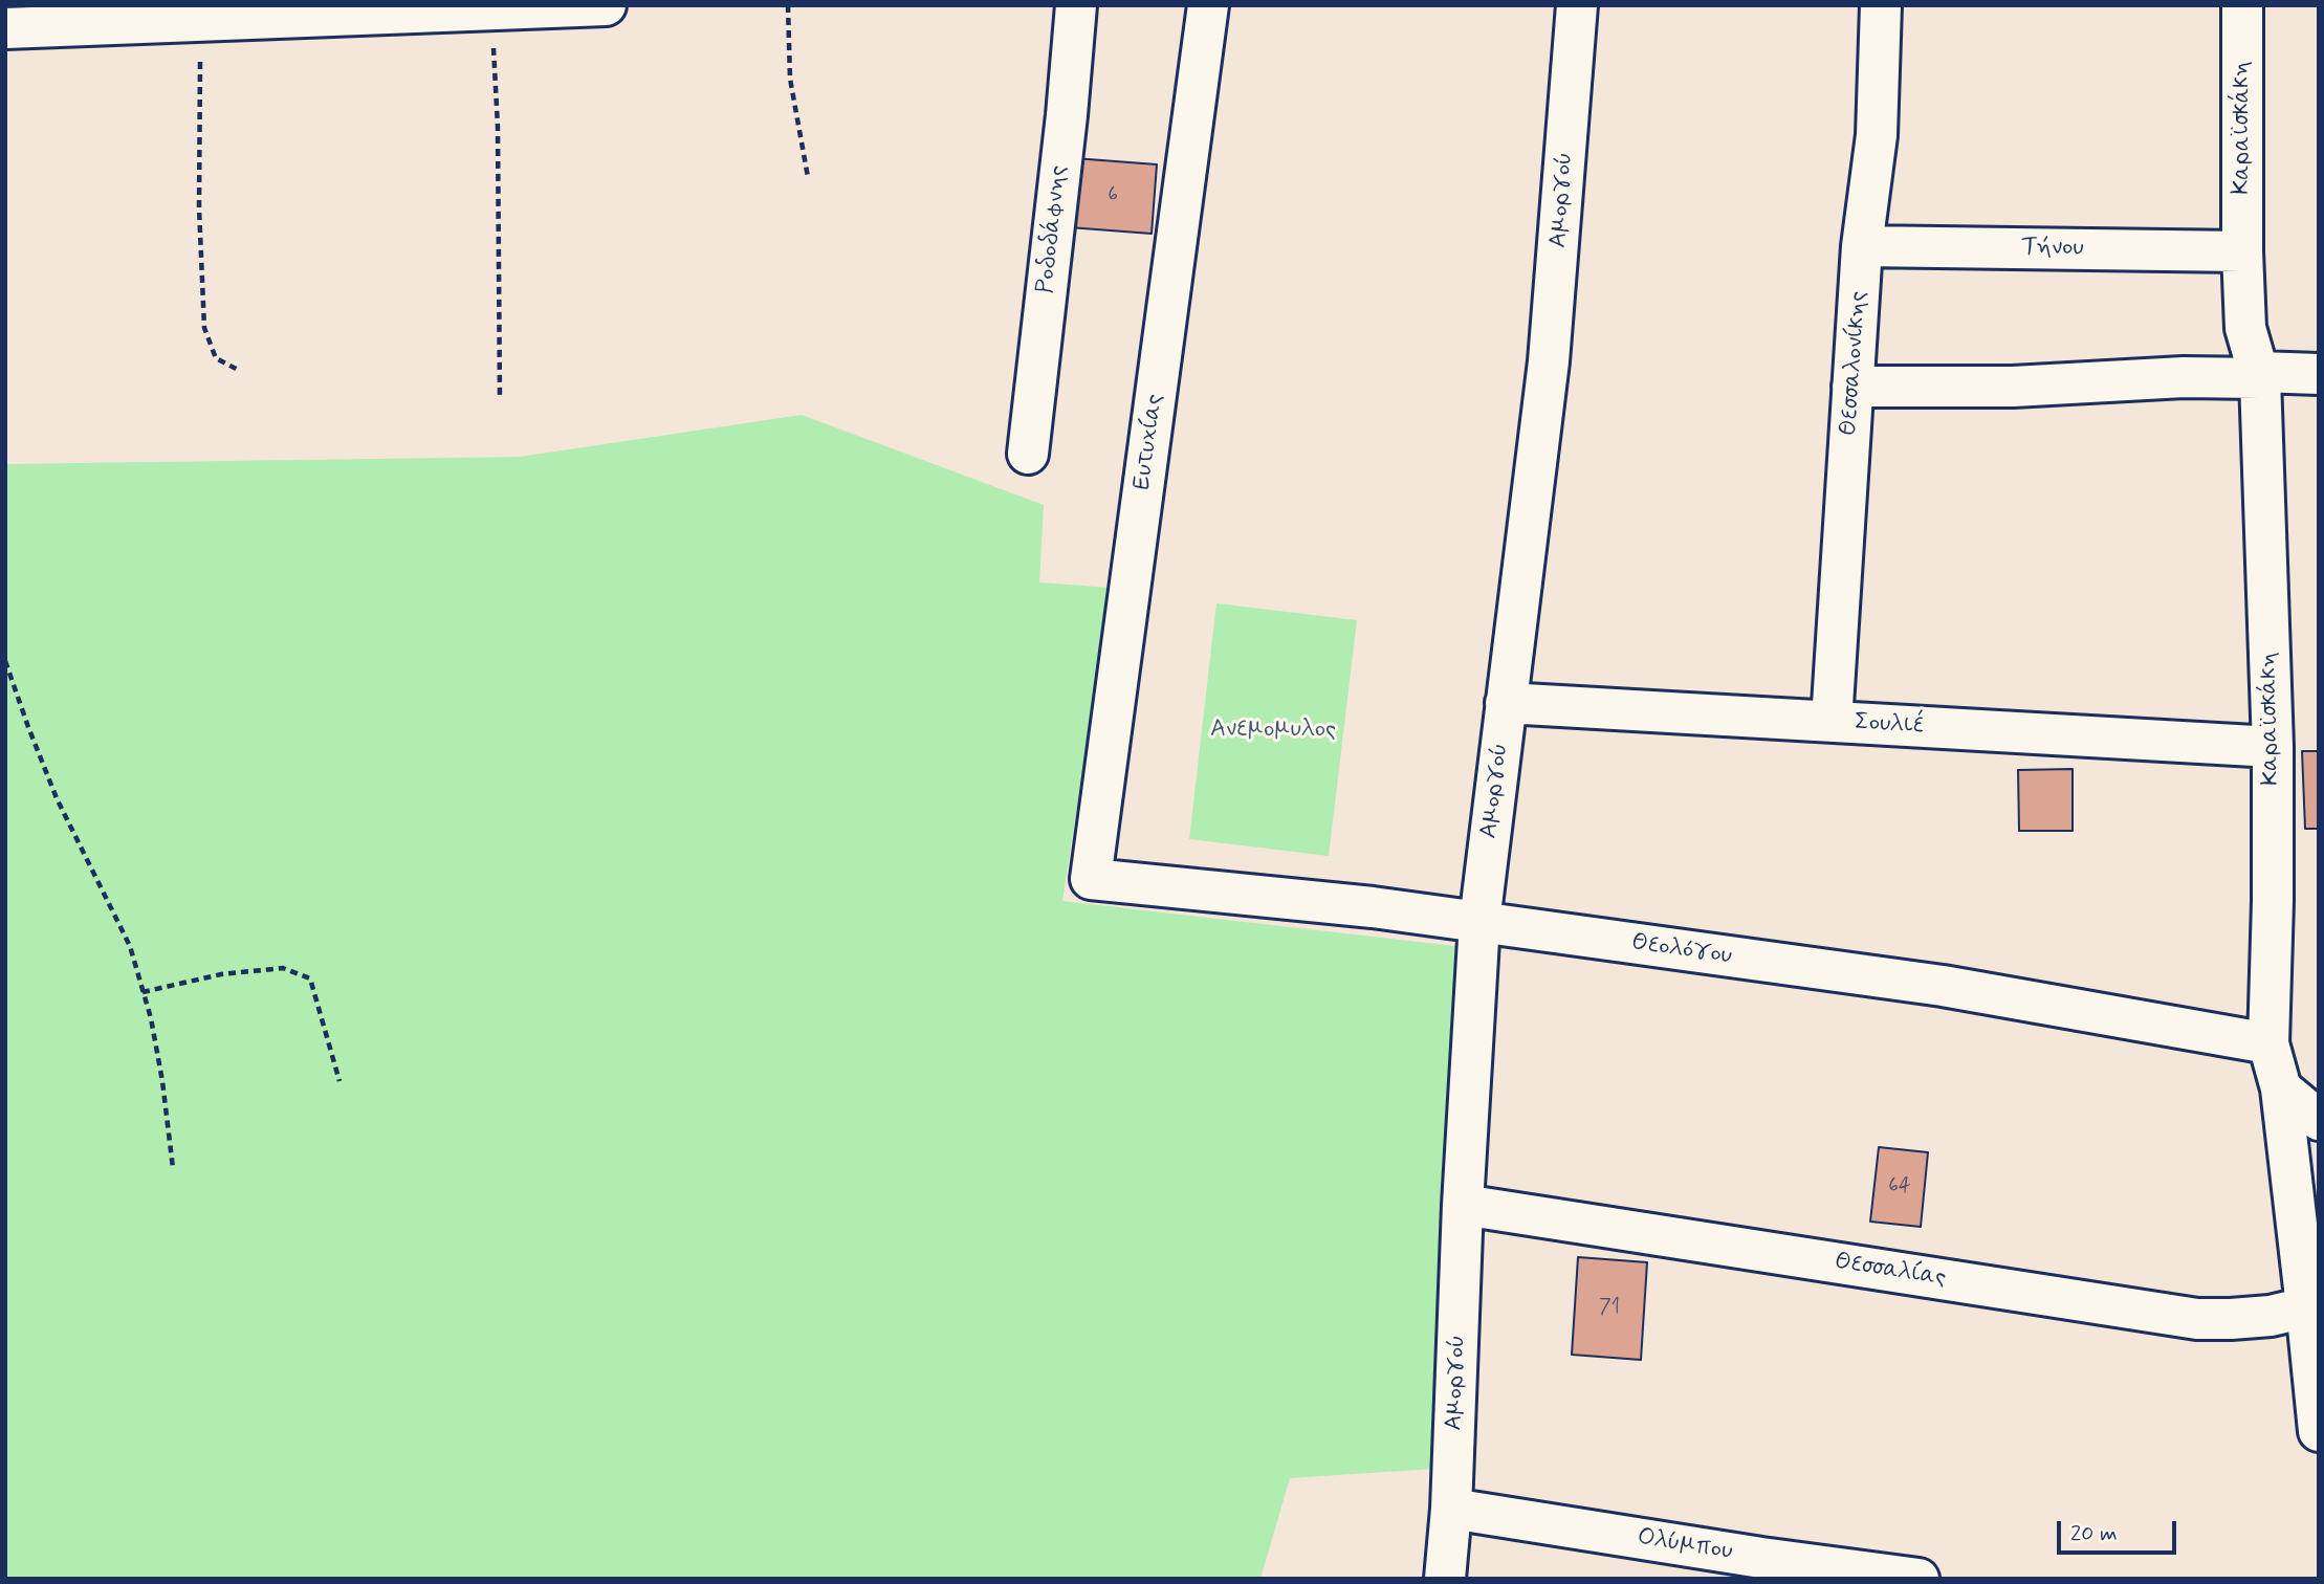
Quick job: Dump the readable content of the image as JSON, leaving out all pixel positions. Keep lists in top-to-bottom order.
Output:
{
  "streets": {
    "street": [
      "Καραϊσκάκη",
      "Αμοργού",
      "Ροδοδάφνης",
      "Τήνου",
      "Θεσσαλονίκης",
      "Ευτυχίας",
      "Σουλιέ",
      "Θεολόγου",
      "Θεσσαλίας",
      "Ολύμπου"
    ]
  },
  "crossings": [
    ["Καραϊσκάκη", "Τήνου"],
    ["Καραϊσκάκη", "Σουλιέ"],
    ["Καραϊσκάκη", "Θεολόγου"],
    ["Καραϊσκάκη", "Θεσσαλίας"],
    ["Αμοργού", "Σουλιέ"],
    ["Αμοργού", "Θεολόγου"],
    ["Αμοργού", "Θεσσαλίας"],
    ["Αμοργού", "Ολύμπου"],
    ["Τήνου", "Θεσσαλονίκης"],
    ["Θεσσαλονίκης", "Σουλιέ"],
    ["Ευτυχίας", "Θεολόγου"]
  ],
  "parks": ["Ανεμομυλος"],
  "house_numbers": ["6", "64", "71"],
  "scale_bar": "20 m"
}
